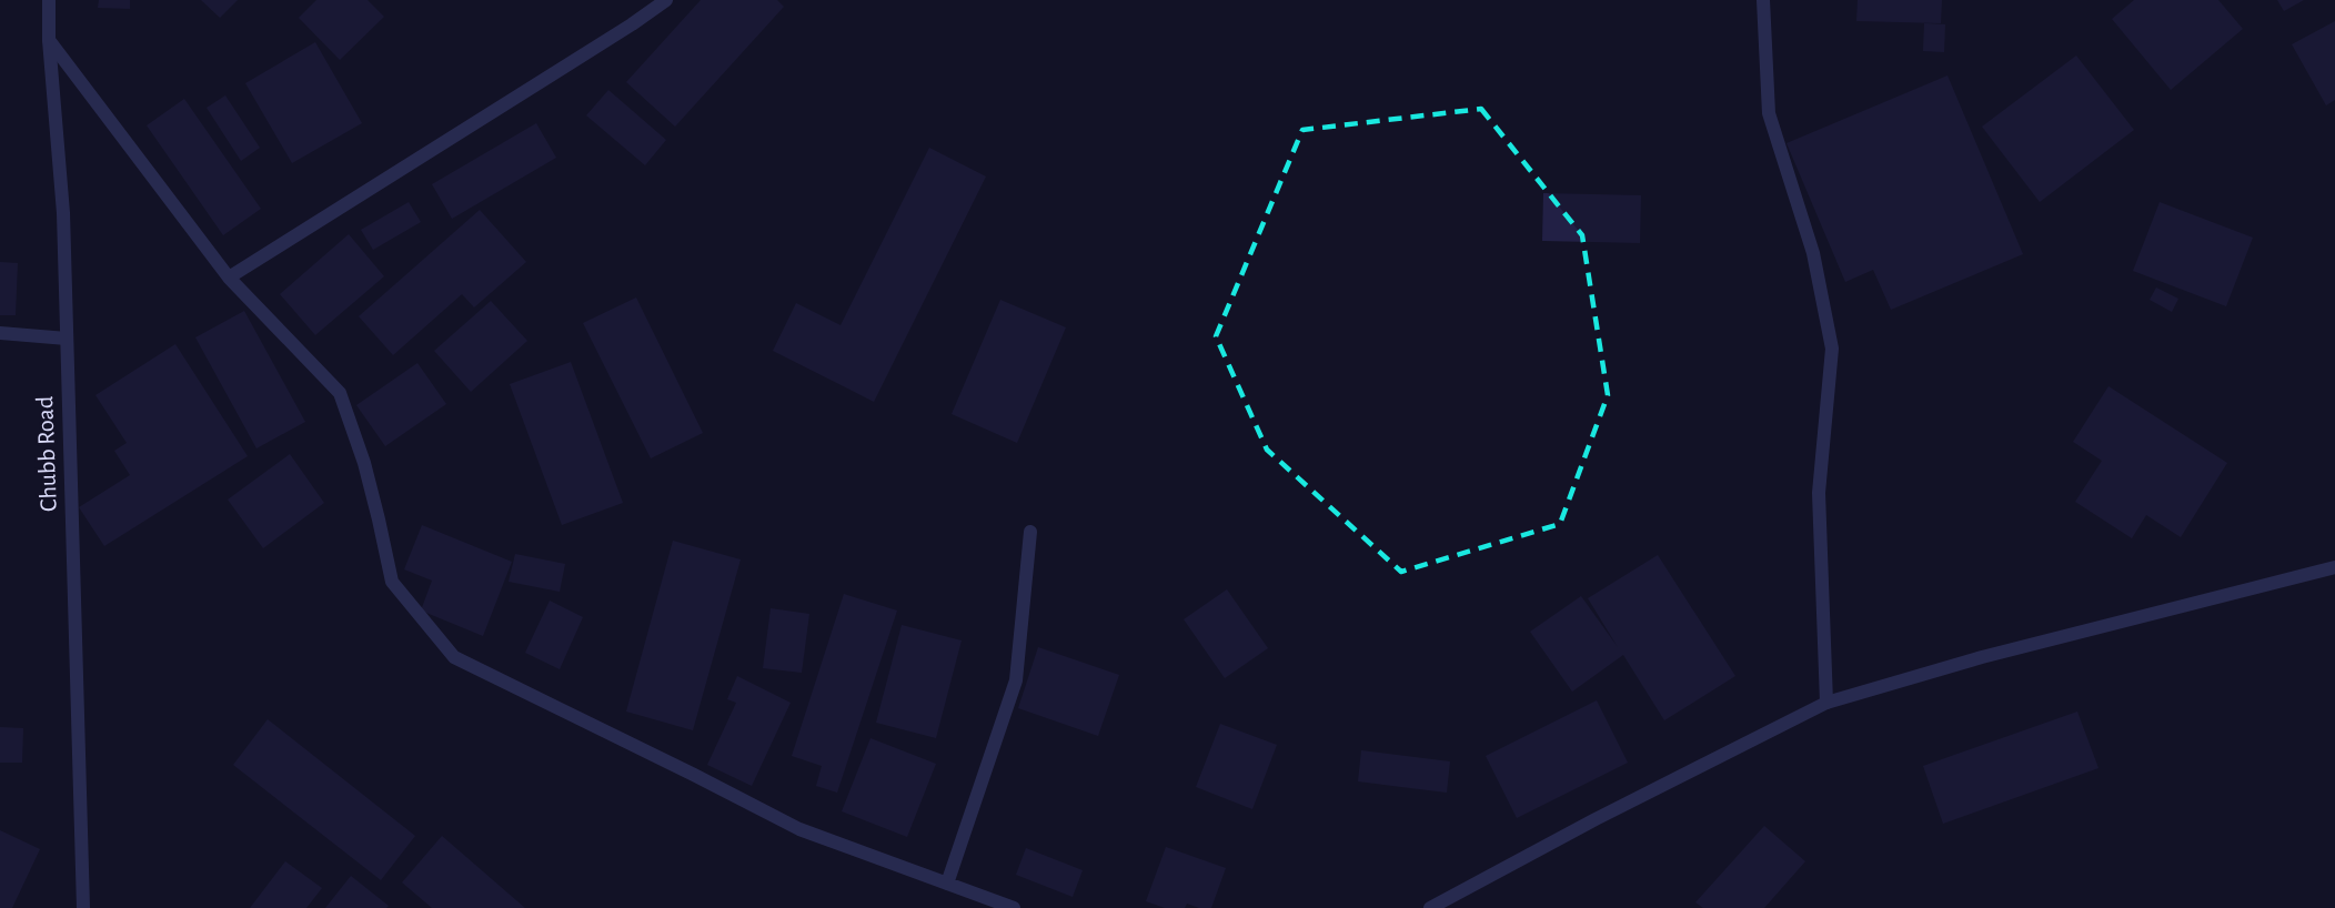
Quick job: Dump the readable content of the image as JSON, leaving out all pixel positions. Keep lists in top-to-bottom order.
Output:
{
  "streets": {
    "street": ["Chubb Road"]
  }
}
